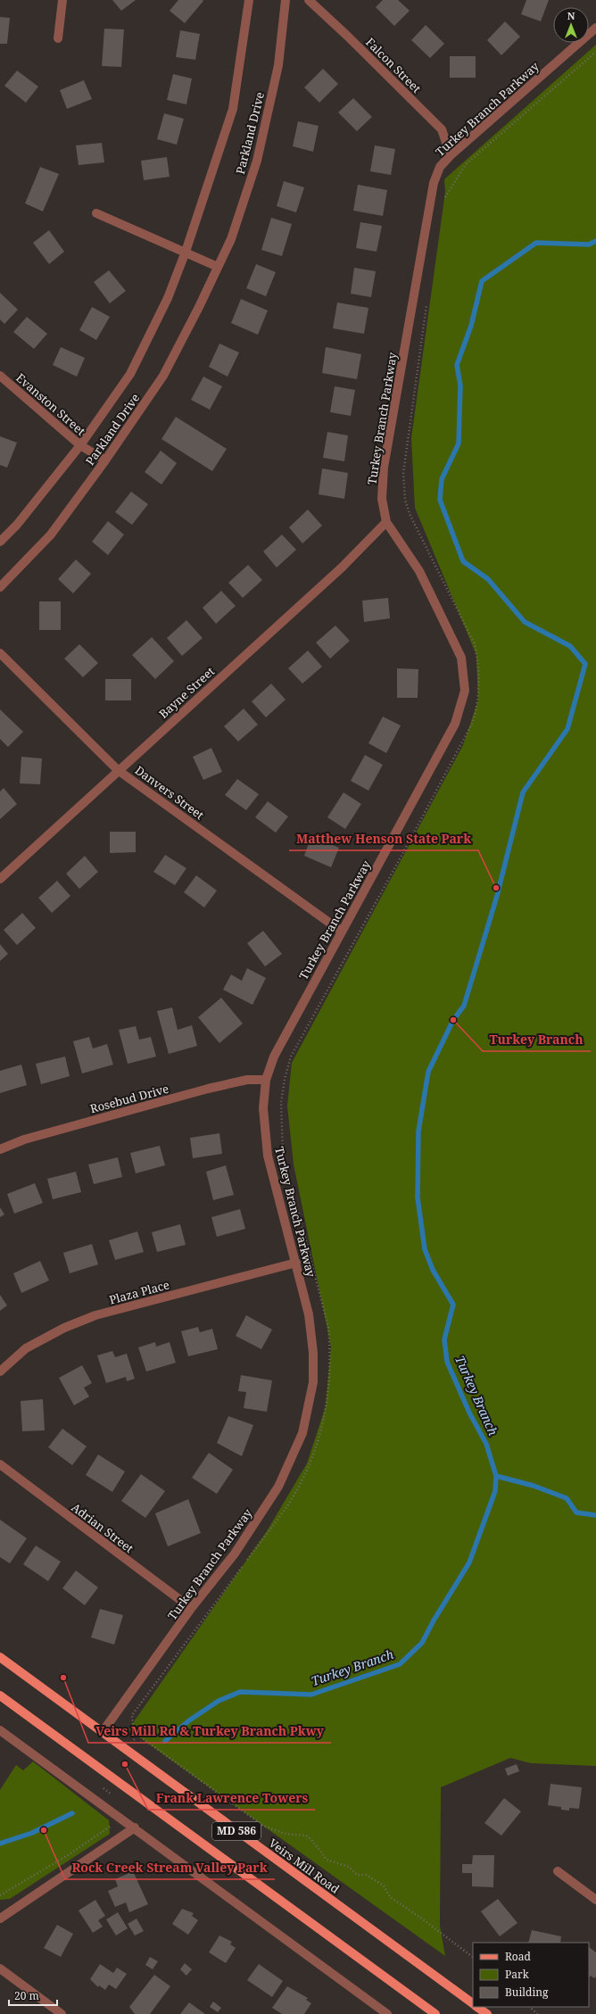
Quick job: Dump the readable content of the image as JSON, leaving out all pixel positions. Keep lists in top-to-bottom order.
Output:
{
  "streets": {
    "main road": ["MD 586", "Veirs Mill Road"],
    "street": [
      "Falcon Street",
      "Turkey Branch Parkway",
      "Parkland Drive",
      "Evanston Street",
      "Bayne Street",
      "Danvers Street",
      "Rosebud Drive",
      "Plaza Place",
      "Adrian Street"
    ]
  },
  "crossings": [
    ["Falcon Street", "Turkey Branch Parkway"],
    ["Turkey Branch Parkway", "Bayne Street"],
    ["Turkey Branch Parkway", "Danvers Street"],
    ["Turkey Branch Parkway", "Rosebud Drive"],
    ["Turkey Branch Parkway", "Plaza Place"],
    ["Turkey Branch Parkway", "Adrian Street"],
    ["Turkey Branch Parkway", "Veirs Mill Road"],
    ["Parkland Drive", "Evanston Street"],
    ["Bayne Street", "Danvers Street"]
  ],
  "water": ["Turkey Branch"],
  "places": [
    "Matthew Henson State Park",
    "Turkey Branch",
    "Veirs Mill Rd & Turkey Branch Pkwy",
    "Frank Lawrence Towers",
    "Rock Creek Stream Valley Park"
  ],
  "legend": ["Road", "Park", "Building"],
  "scale_bar": "20 m",
  "north": "top"
}
